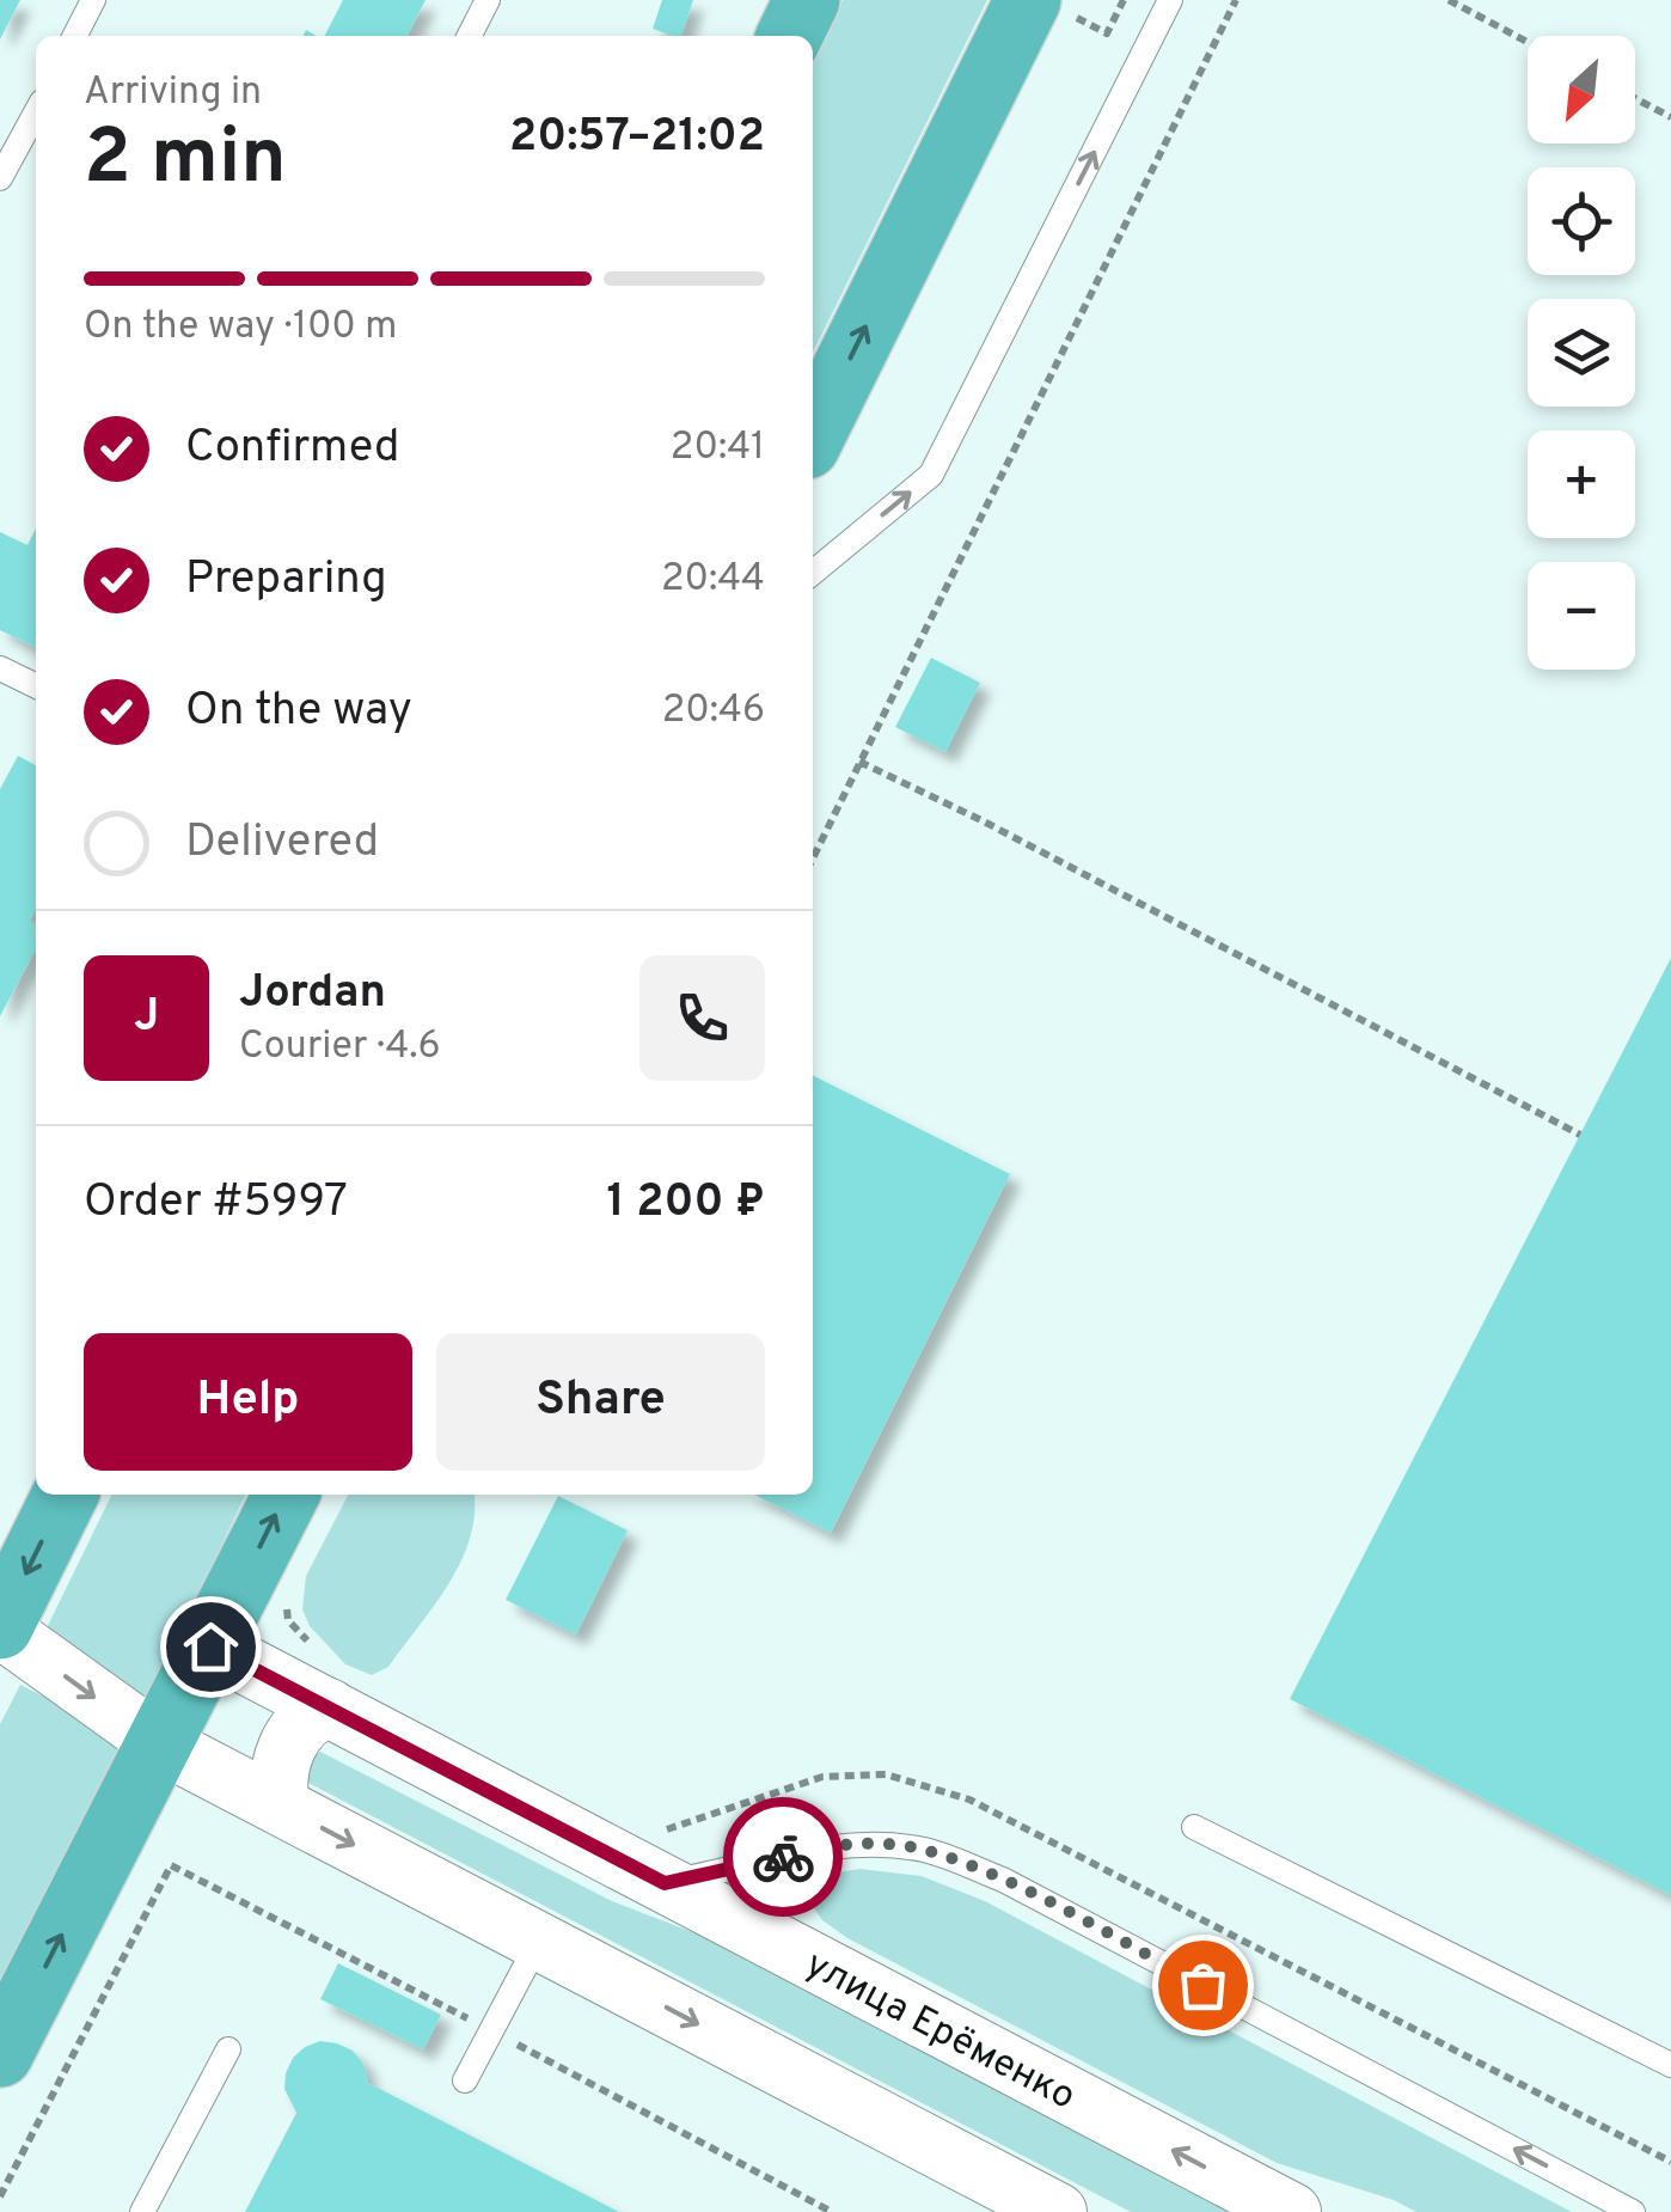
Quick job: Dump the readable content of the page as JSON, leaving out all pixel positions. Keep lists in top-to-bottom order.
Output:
{
  "streets": {
    "street": ["улица Ерёменко"]
  },
  "north": "bottom left",
  "page": {
    "map_buttons": ["+", "−"],
    "heading": ["2 min", "Arriving in", "20:57–21:02"],
    "panel": [
      "Jordan",
      "Courier · 4.6",
      "Order #5997",
      "1 200 ₽"
    ],
    "bar": "On the way · 100 m",
    "list": [
      ["Confirmed", "20:41"],
      ["Preparing", "20:44"],
      ["On the way", "20:46"],
      "Delivered"
    ],
    "round": "J",
    "buttons": ["Help", "Share"]
  }
}
